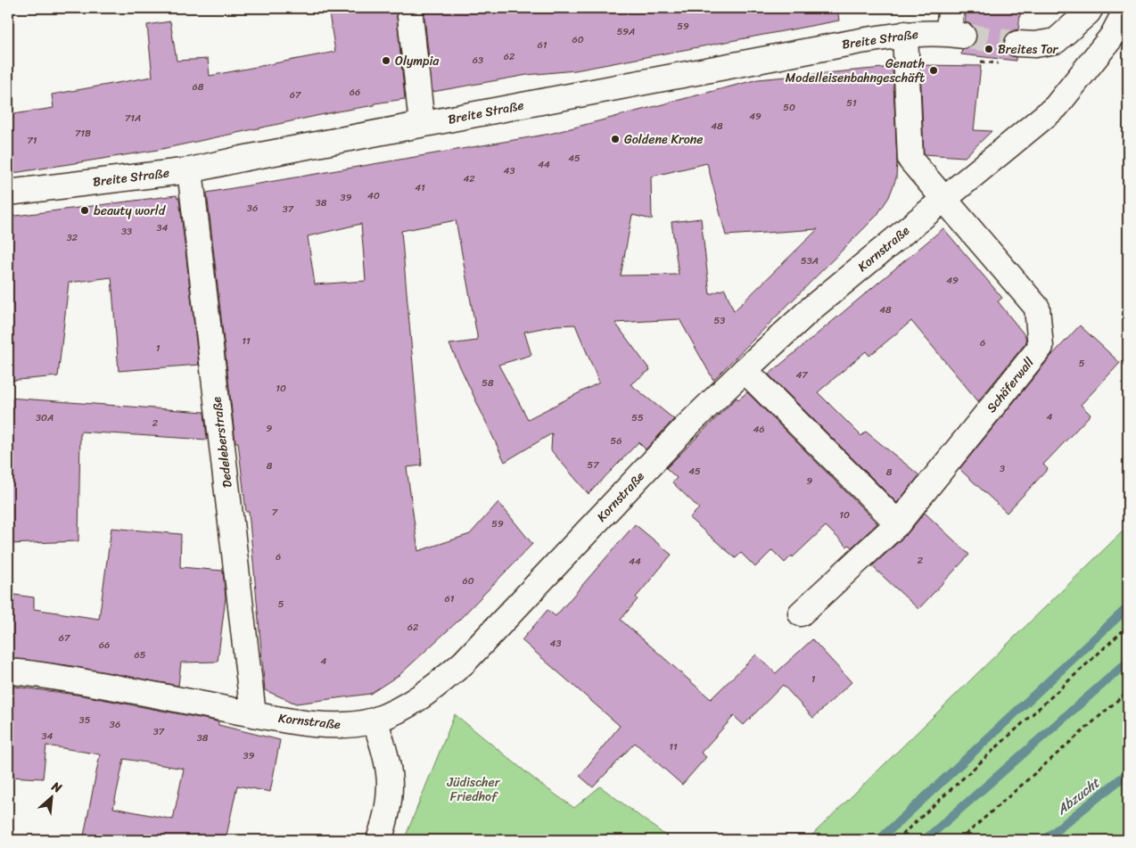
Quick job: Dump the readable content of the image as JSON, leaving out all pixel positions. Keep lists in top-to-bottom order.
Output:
{
  "streets": {
    "street": [
      "Breite Straße",
      "Kornstraße",
      "Schäferwall",
      "Dedeleberstraße"
    ]
  },
  "crossings": [
    ["Breite Straße", "Schäferwall"],
    ["Breite Straße", "Dedeleberstraße"],
    ["Kornstraße", "Schäferwall"],
    ["Kornstraße", "Dedeleberstraße"]
  ],
  "water": ["Abzucht"],
  "parks": ["Jüdischer Friedhof"],
  "places": [
    "Breites Tor",
    "Olympia",
    "Genath Modelleisenbahngeschäft",
    "Goldene Krone",
    "beauty world"
  ],
  "house_numbers": [
    "59",
    "59A",
    "60",
    "61",
    "62",
    "63",
    "68",
    "66",
    "67",
    "51",
    "50",
    "49",
    "71A",
    "48",
    "71B",
    "71",
    "45",
    "44",
    "43",
    "42",
    "41",
    "40",
    "39",
    "38",
    "36",
    "37",
    "34",
    "33",
    "32",
    "53A",
    "49",
    "48",
    "53",
    "11",
    "6",
    "1",
    "5",
    "47",
    "58",
    "10",
    "4",
    "30A",
    "55",
    "2",
    "9",
    "46",
    "56",
    "57",
    "8",
    "3",
    "45",
    "8",
    "9",
    "7",
    "10",
    "59",
    "6",
    "2",
    "44",
    "60",
    "61",
    "5",
    "62",
    "67",
    "43",
    "66",
    "65",
    "4",
    "1",
    "35",
    "36",
    "37",
    "34",
    "38",
    "11",
    "39"
  ],
  "north": "top right"
}
